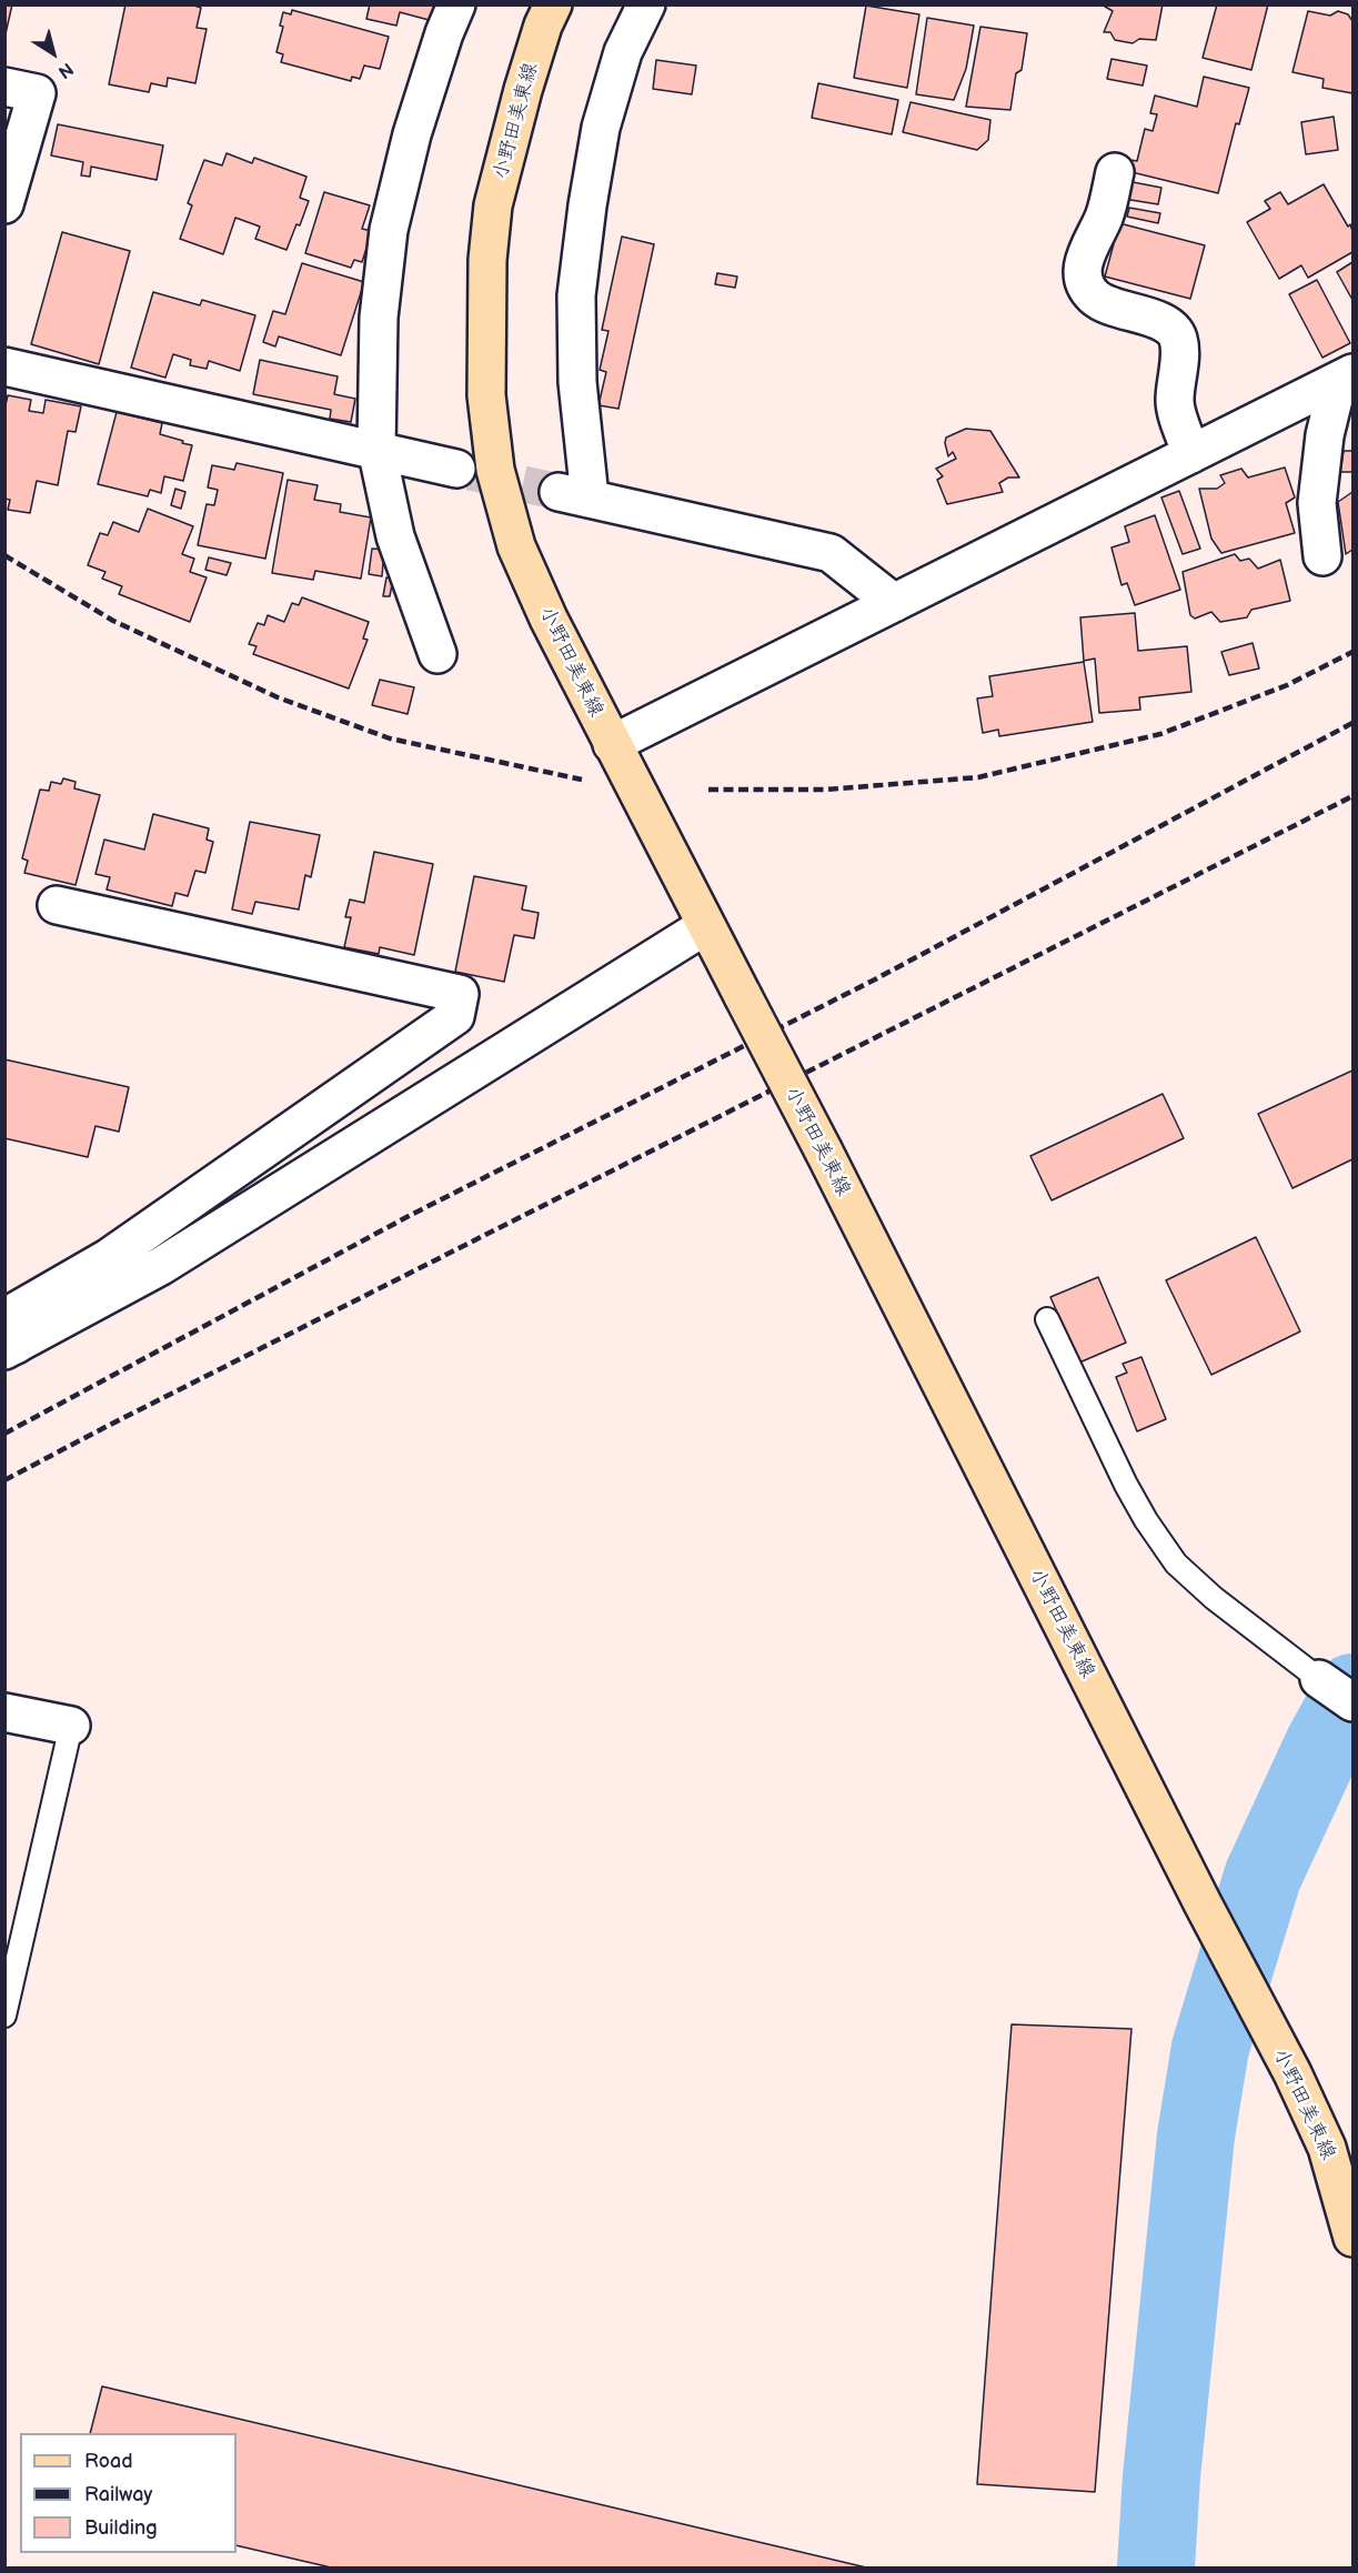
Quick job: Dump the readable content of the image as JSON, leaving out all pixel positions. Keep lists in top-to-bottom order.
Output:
{
  "streets": {
    "main road": ["小野田美東線"]
  },
  "legend": ["Road", "Railway", "Building"],
  "north": "bottom right"
}
